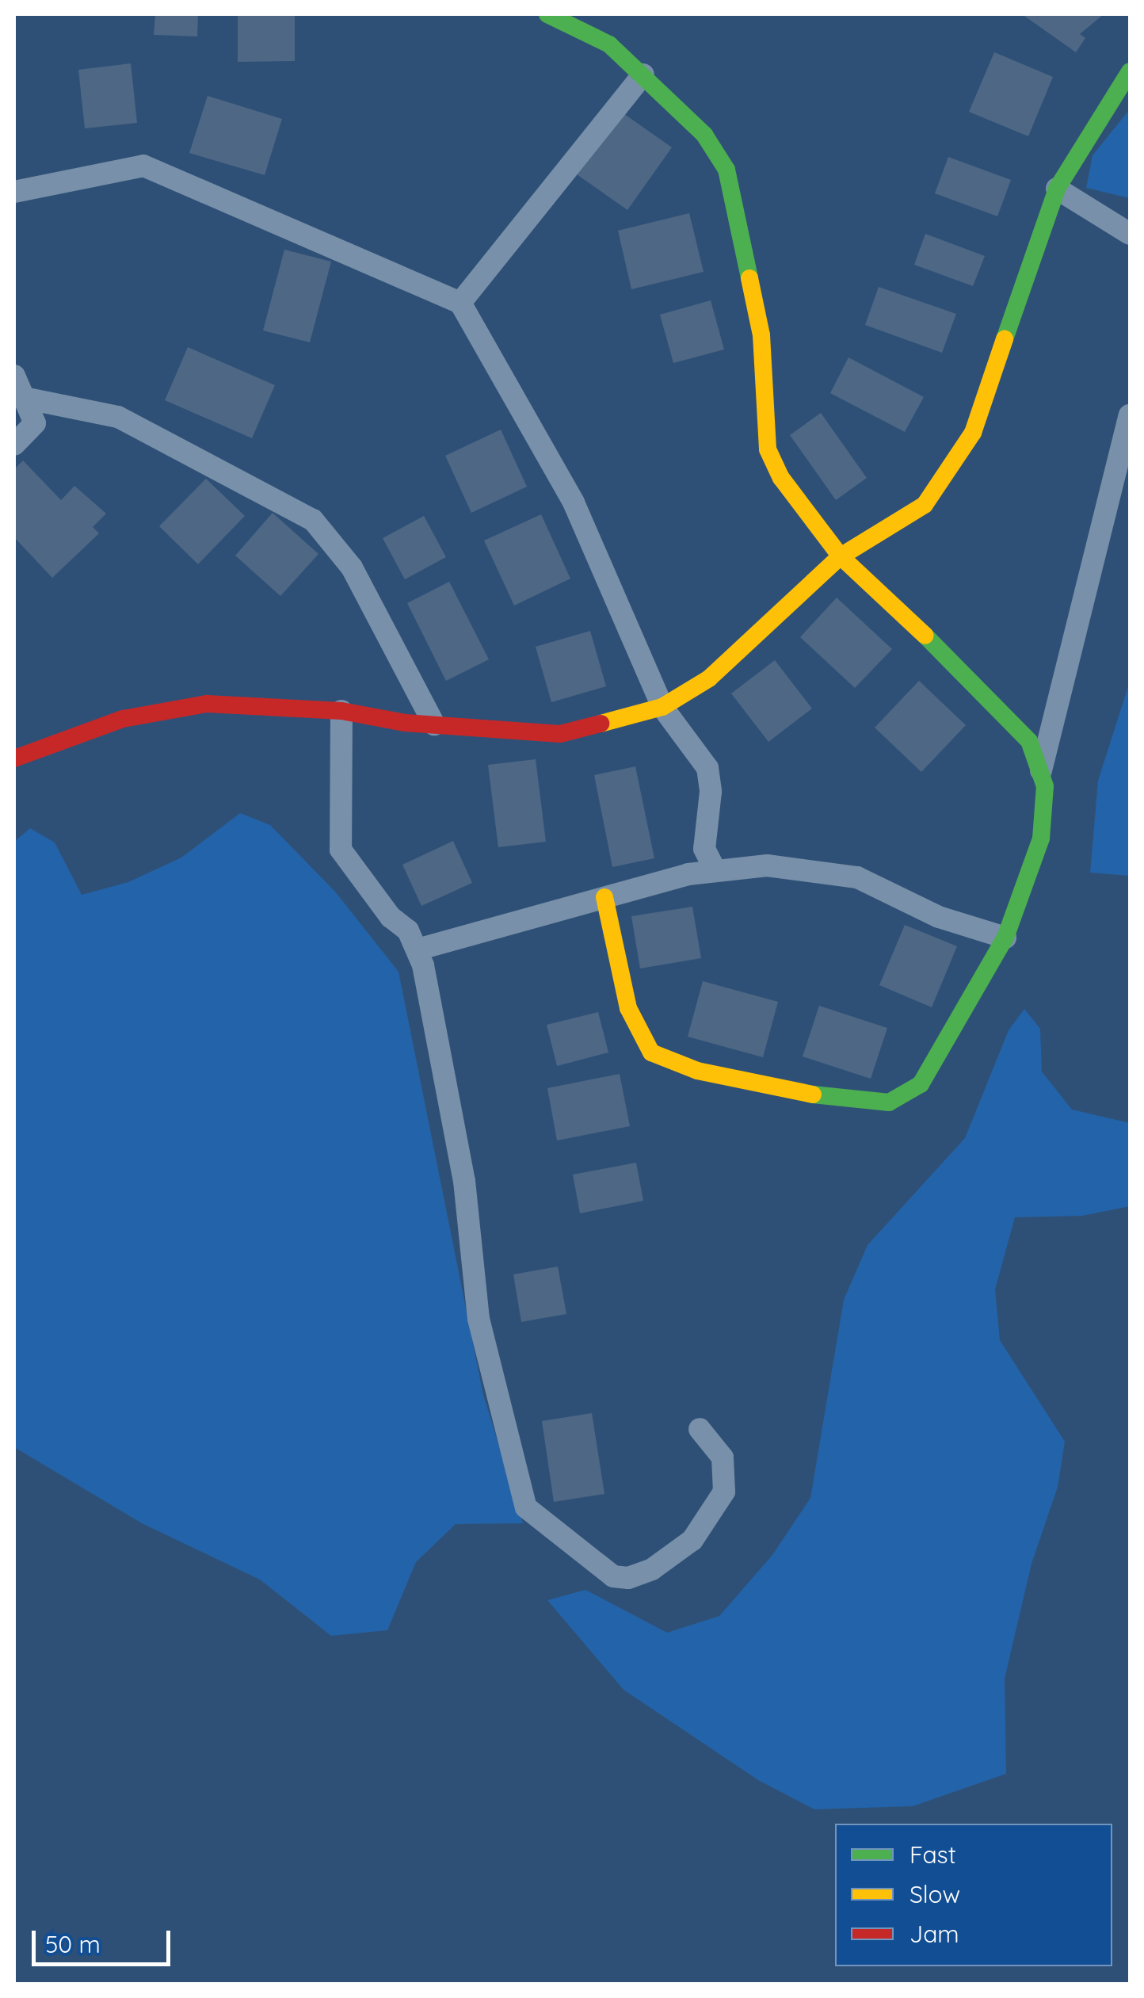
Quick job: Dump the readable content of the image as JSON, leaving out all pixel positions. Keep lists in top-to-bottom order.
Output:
{
  "legend": ["Fast", "Slow", "Jam"],
  "scale_bar": "50 m"
}
